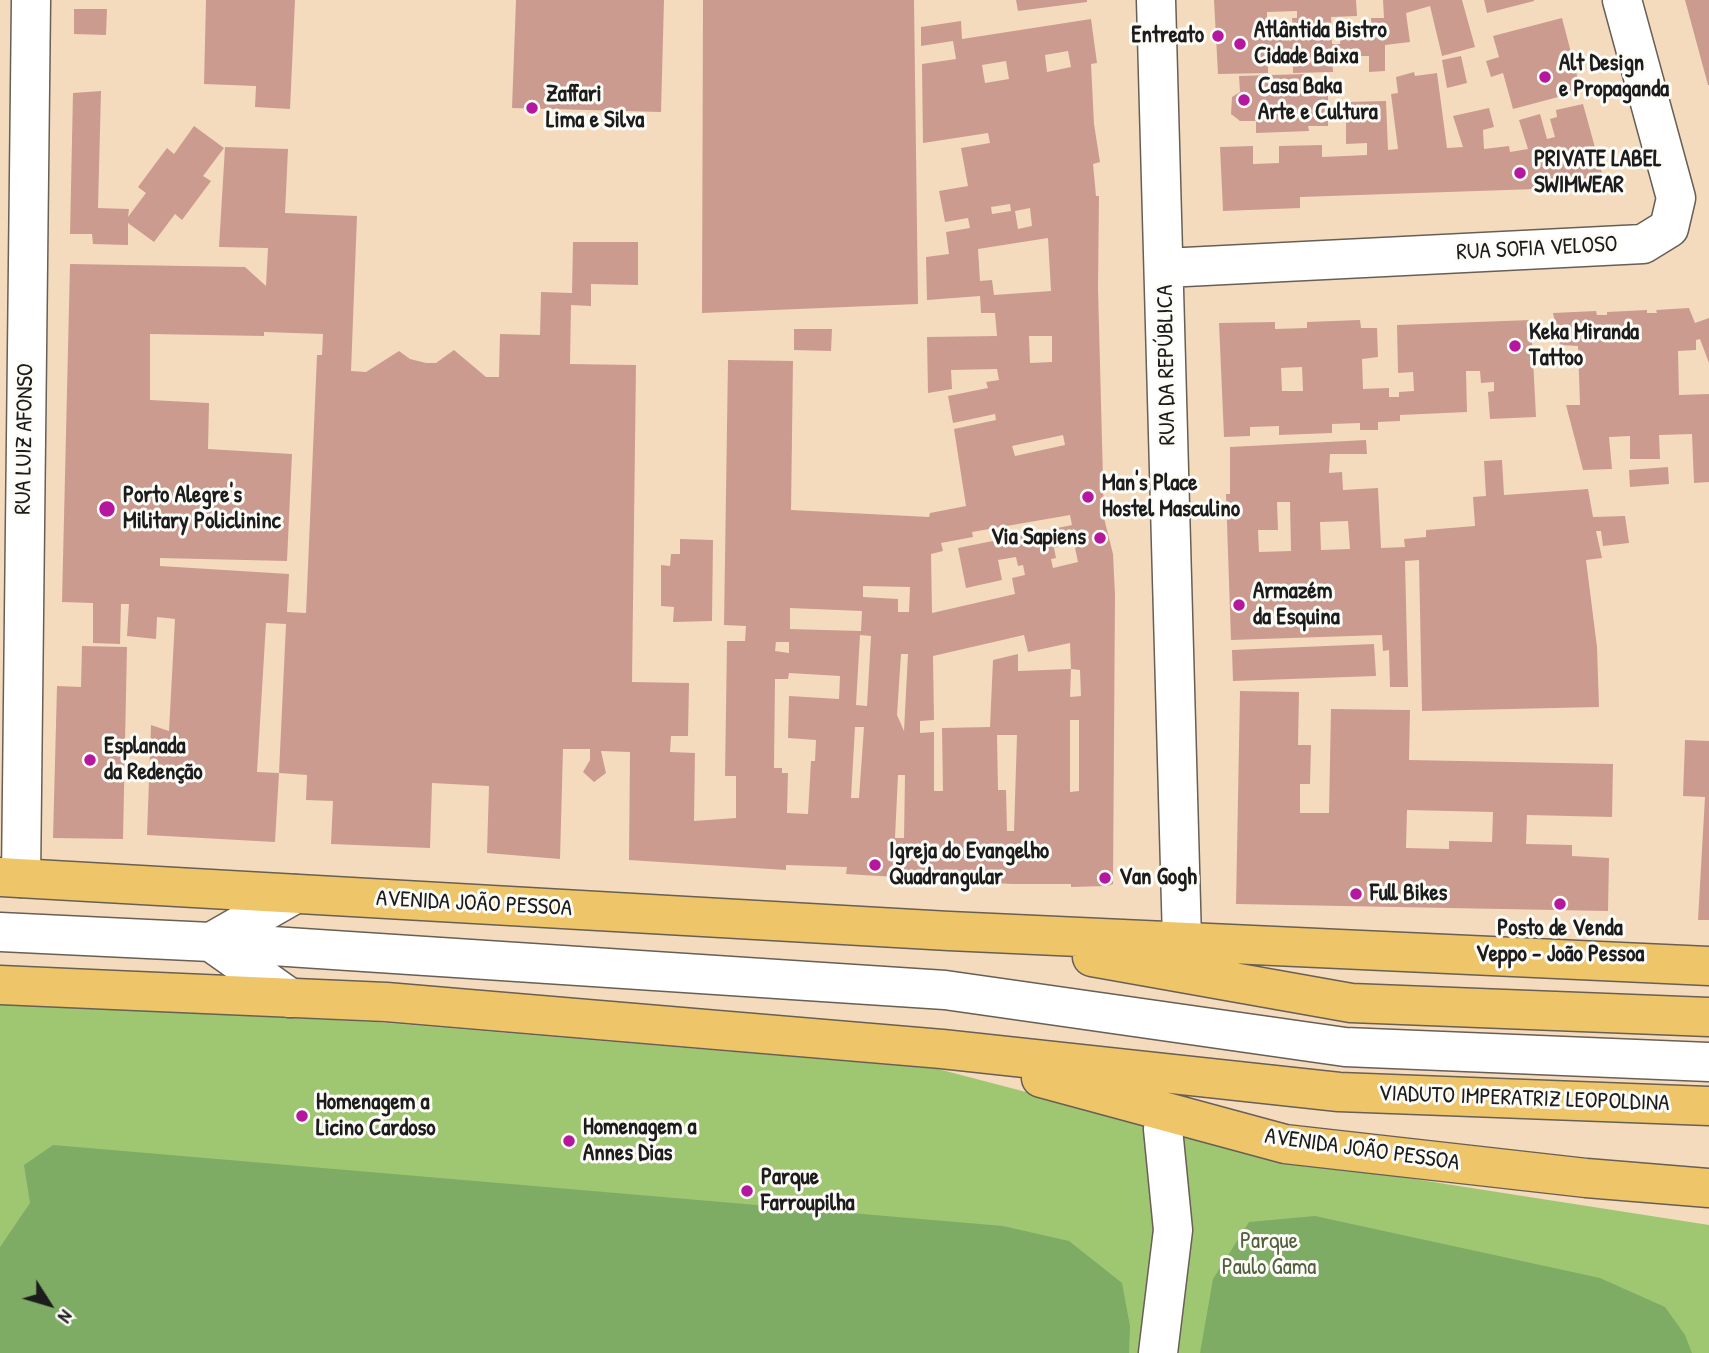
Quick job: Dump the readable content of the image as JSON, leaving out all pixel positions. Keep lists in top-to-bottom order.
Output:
{
  "streets": {
    "main road": ["AVENIDA JOÃO PESSOA", "VIADUTO IMPERATRIZ LEOPOLDINA"],
    "street": ["RUA SOFIA VELOSO", "RUA DA REPÚBLICA", "RUA LUIZ AFONSO"]
  },
  "crossings": [
    ["RUA SOFIA VELOSO", "RUA DA REPÚBLICA"],
    ["RUA DA REPÚBLICA", "AVENIDA JOÃO PESSOA"],
    ["RUA LUIZ AFONSO", "AVENIDA JOÃO PESSOA"],
    ["AVENIDA JOÃO PESSOA", "VIADUTO IMPERATRIZ LEOPOLDINA"]
  ],
  "parks": ["Parque Paulo Gama"],
  "places": [
    "Entreato",
    "Atlântida Bistro Cidade Baixa",
    "Alt Design e Propaganda",
    "Casa Baka Arte e Cultura",
    "Zaffari Lima e Silva",
    "PRIVATE LABEL SWIMWEAR",
    "Keka Miranda Tattoo",
    "Man's Place Hostel Masculino",
    "Porto Alegre's Military Policlininc",
    "Via Sapiens",
    "Armazém da Esquina",
    "Esplanada da Redenção",
    "Igreja do Evangelho Quadrangular",
    "Van Gogh",
    "Full Bikes",
    "Posto de Venda Veppo - João Pessoa",
    "Homenagem a Licino Cardoso",
    "Homenagem a Annes Dias",
    "Parque Farroupilha"
  ],
  "north": "bottom right"
}
